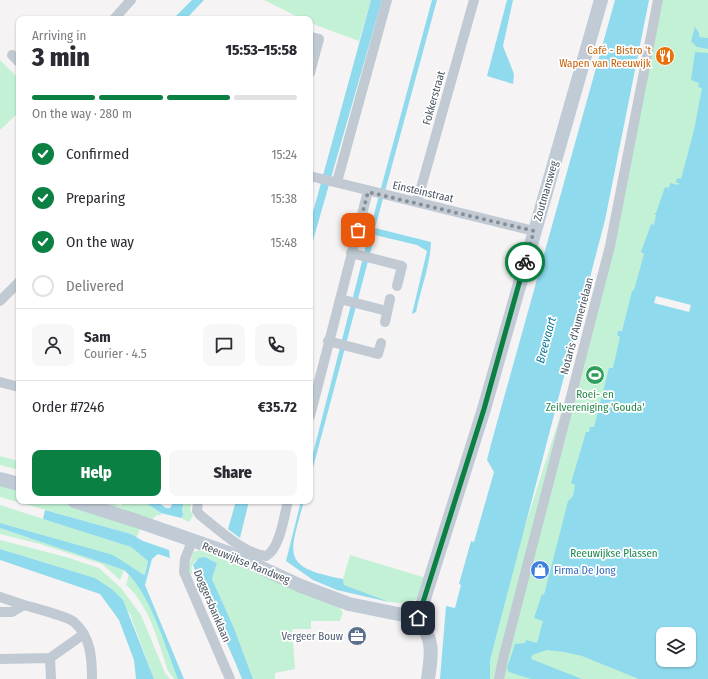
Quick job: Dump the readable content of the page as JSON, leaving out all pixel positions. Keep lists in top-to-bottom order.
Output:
{
  "streets": {
    "street": [
      "Fokkerstraat",
      "Zoutmansweg",
      "Einsteinstraat",
      "Notaris d'Aumerielaan",
      "Reeuwijkse Randweg",
      "Doggersbanklaan"
    ]
  },
  "crossings": [
    ["Fokkerstraat", "Einsteinstraat"],
    ["Zoutmansweg", "Einsteinstraat"],
    ["Zoutmansweg", "Reeuwijkse Randweg"],
    ["Reeuwijkse Randweg", "Doggersbanklaan"]
  ],
  "water": ["Breevaart"],
  "parks": ["Reeuwijkse Plassen"],
  "places": {
    "restaurant": ["Café - Bistro 't Wapen van Reeuwijk"],
    "sports": ["Roei- en Zeilvereniging 'Gouda'"],
    "shop": ["Firma De Jong"],
    "office": ["Vergeer Bouw"]
  },
  "page": {
    "heading": ["3 min", "Arriving in", "15:53–15:58"],
    "panel": [
      "Sam",
      "Courier · 4.5",
      "Order #7246",
      "€35.72"
    ],
    "bar": "On the way · 280 m",
    "list": [
      ["Confirmed", "15:24"],
      ["Preparing", "15:38"],
      ["On the way", "15:48"],
      "Delivered"
    ],
    "buttons": ["Help", "Share"]
  }
}
